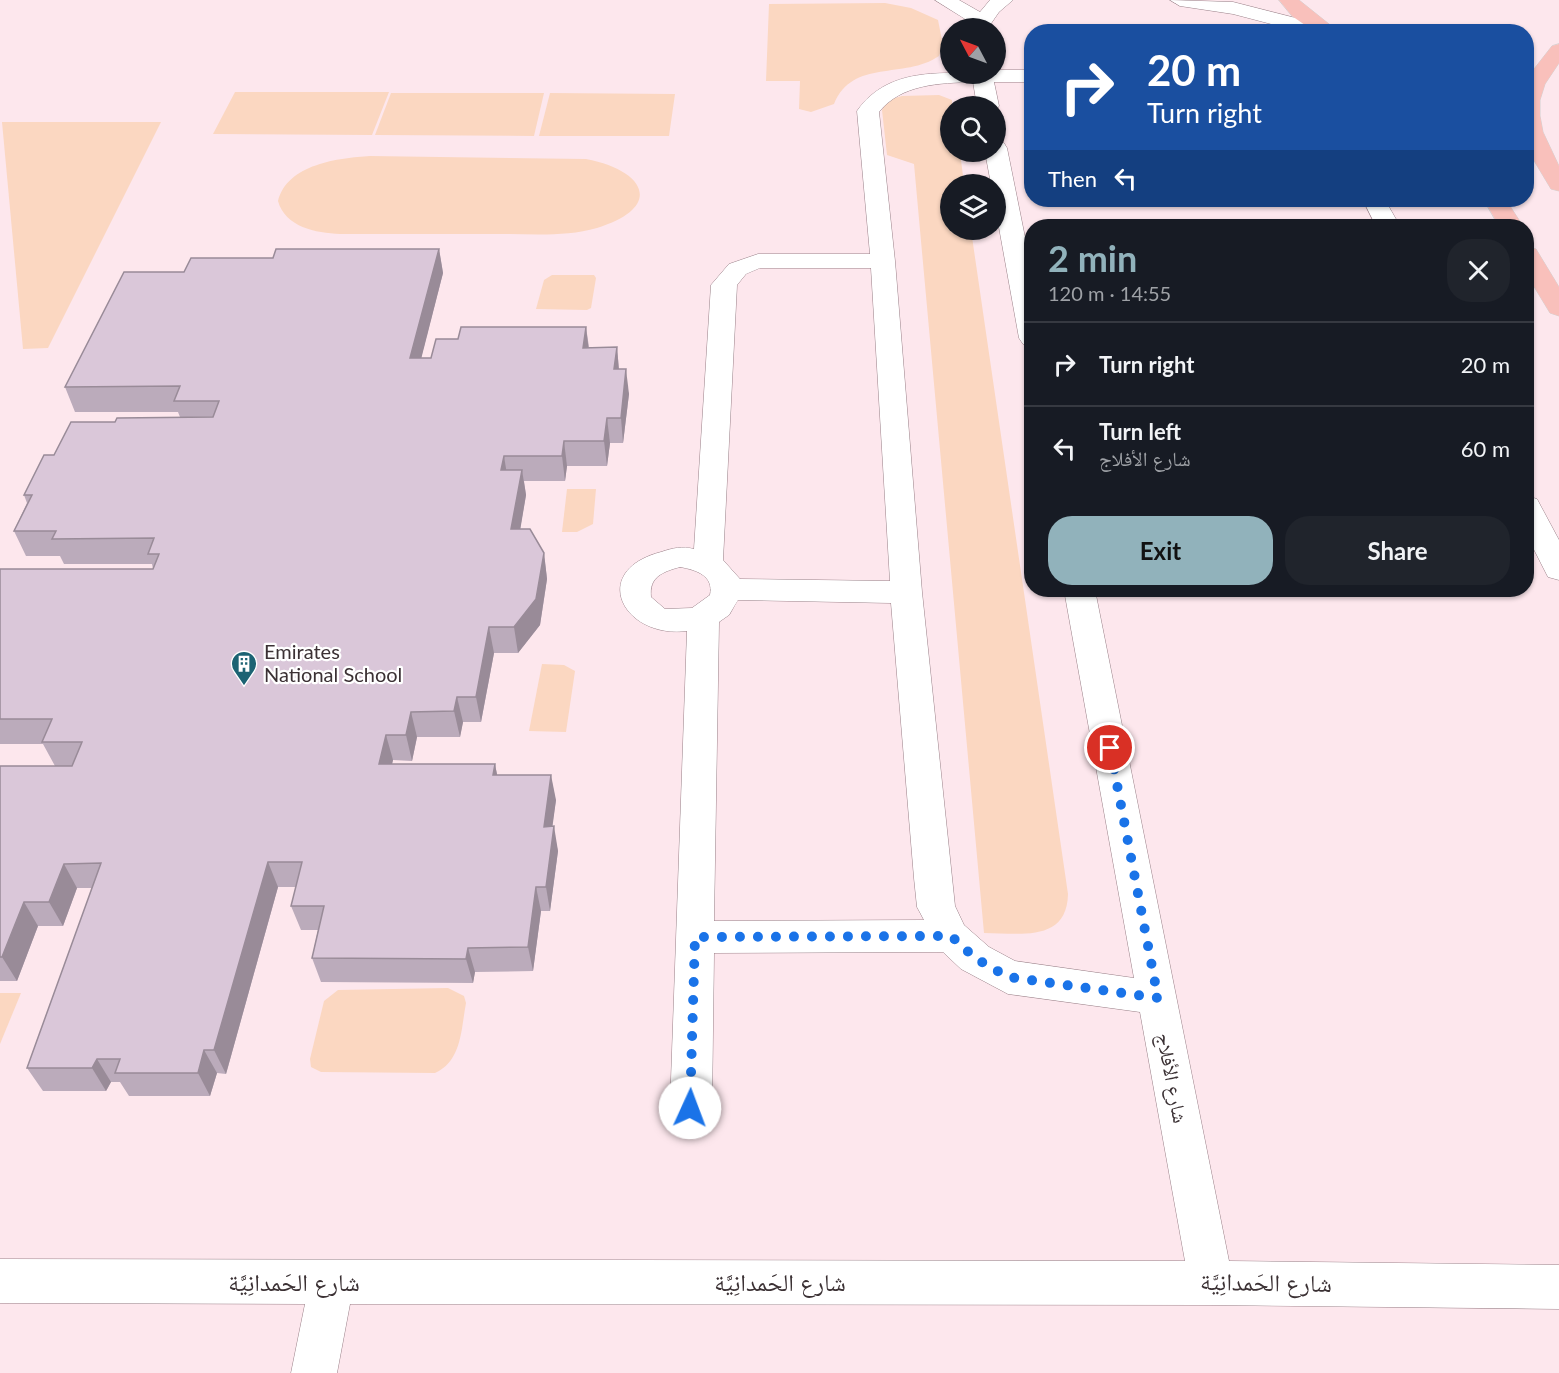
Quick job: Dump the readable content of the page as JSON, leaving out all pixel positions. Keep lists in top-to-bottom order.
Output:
{
  "streets": {
    "street": ["شارع الأفلاج", "شارع الحَمدانِيَّة"]
  },
  "crossings": [
    ["شارع الأفلاج", "شارع الحَمدانِيَّة"]
  ],
  "places": {
    "building": ["Emirates National School"]
  },
  "north": "top left",
  "page": {
    "turn": ["20 m", "Turn right"],
    "then": "Then",
    "heading": ["2 min", "120 m · 14:55"],
    "list": [
      {
        "name": "Turn right",
        "value": "20 m"
      },
      {
        "name": "Turn left",
        "note": "شارع الأفلاج",
        "value": "60 m"
      }
    ],
    "buttons": ["Exit", "Share"]
  }
}
